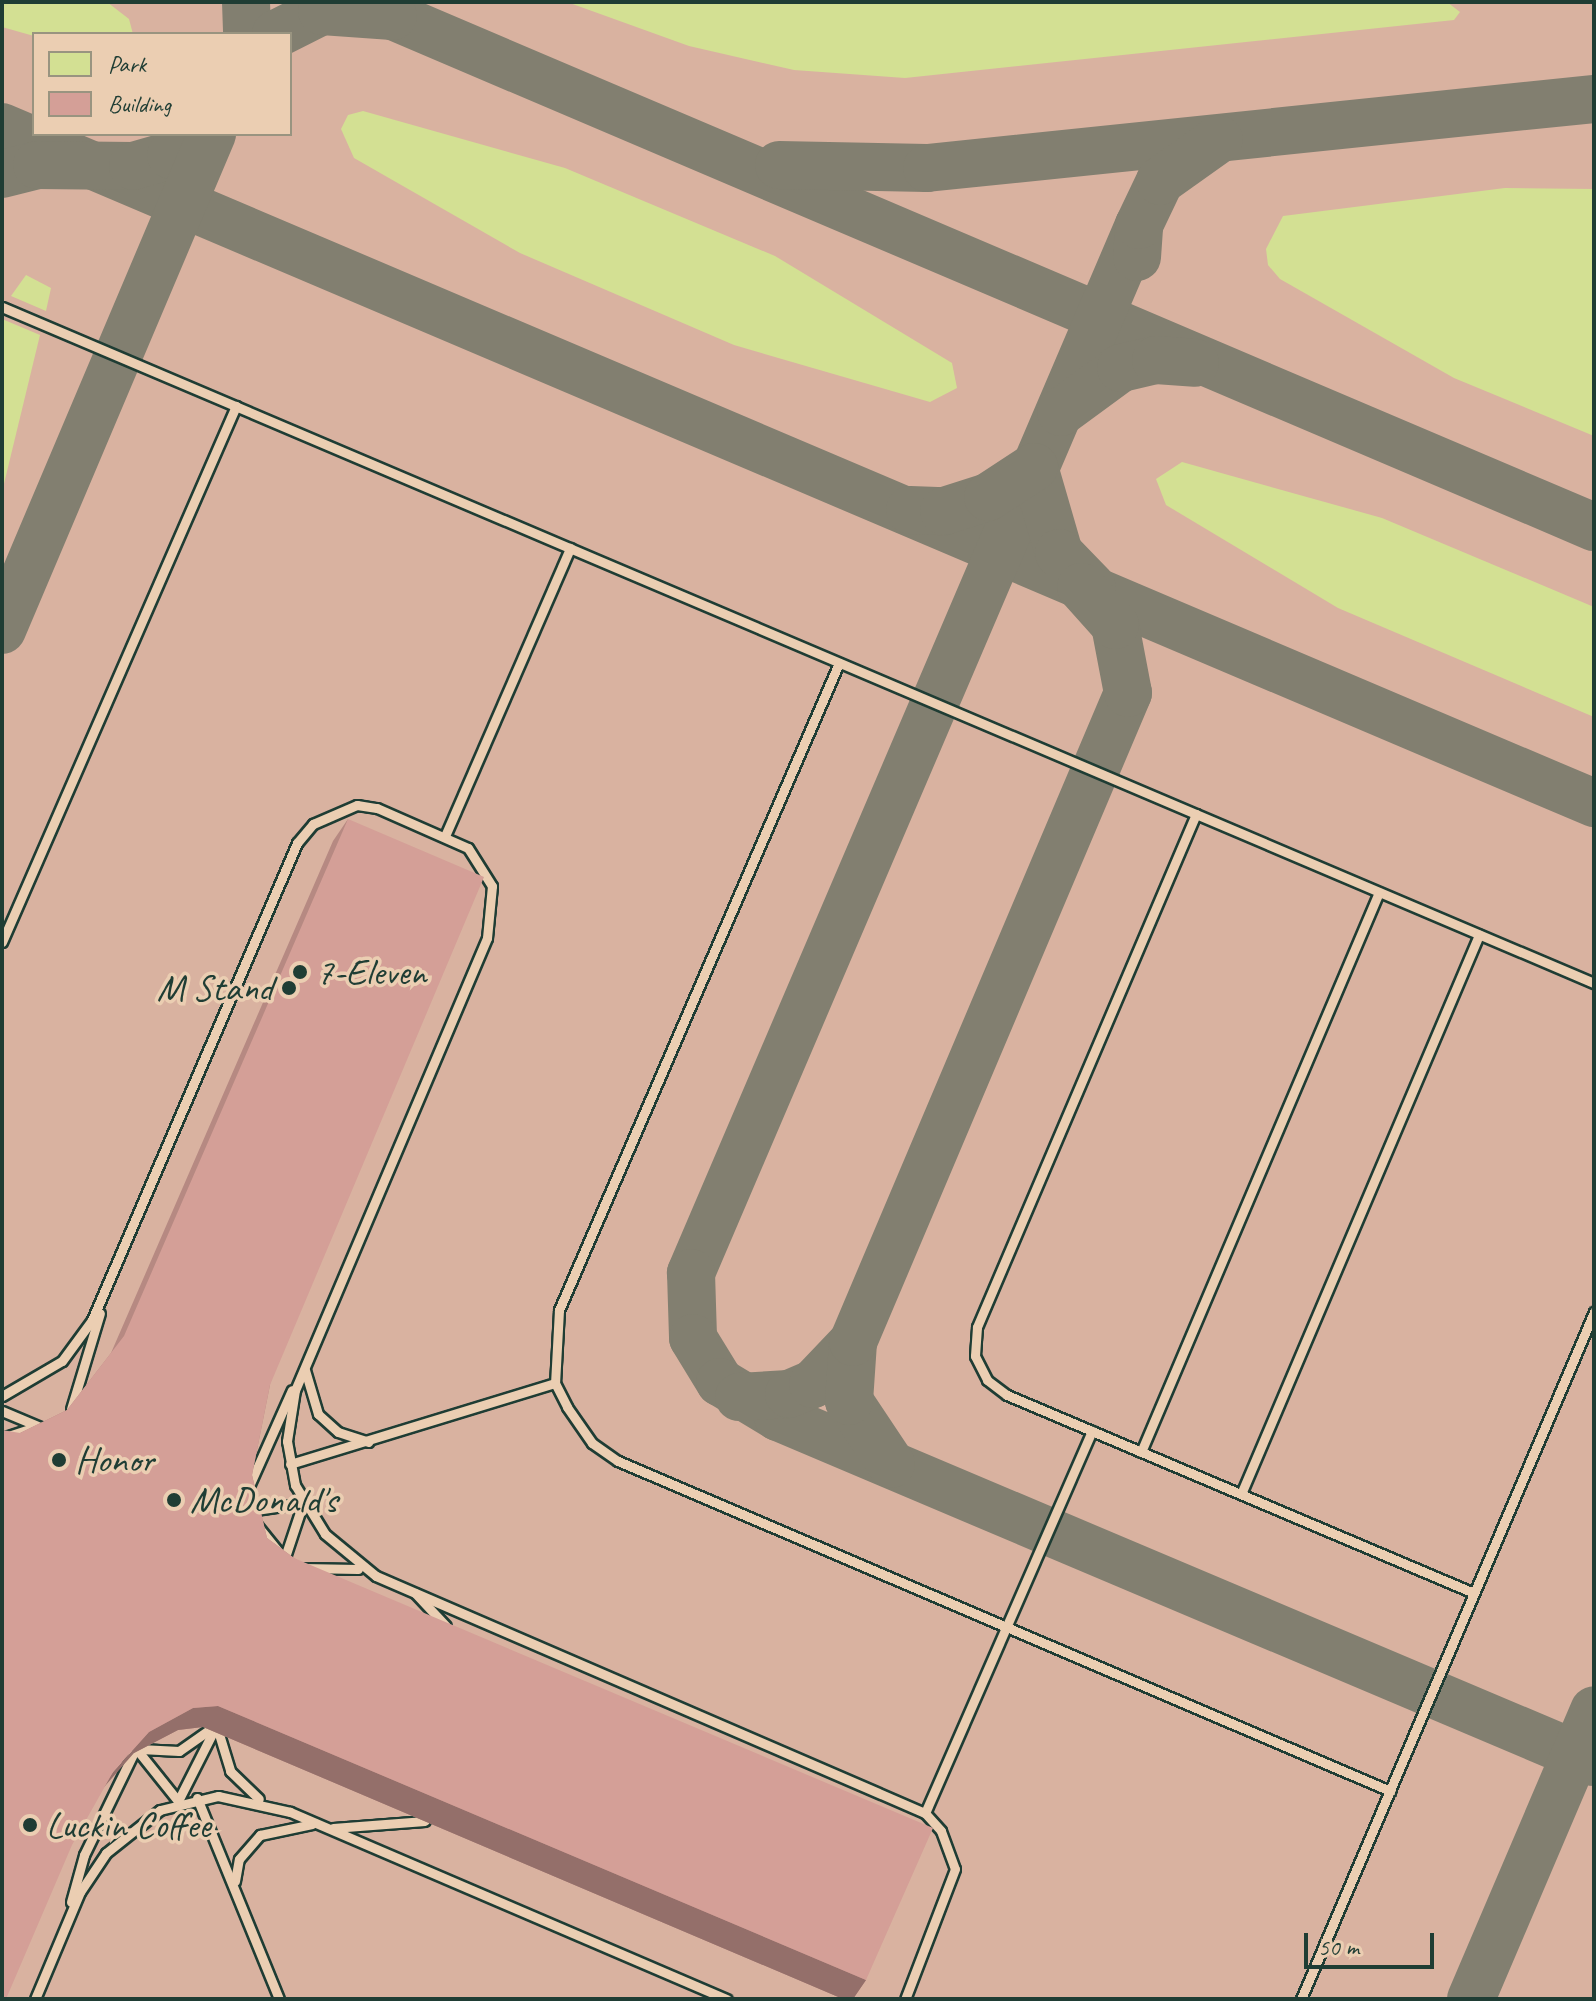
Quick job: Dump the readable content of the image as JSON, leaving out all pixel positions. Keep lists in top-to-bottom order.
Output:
{
  "places": [
    "7-Eleven",
    "M Stand",
    "Honor",
    "McDonald's",
    "Luckin Coffee"
  ],
  "legend": ["Park", "Building"],
  "scale_bar": "50 m"
}
